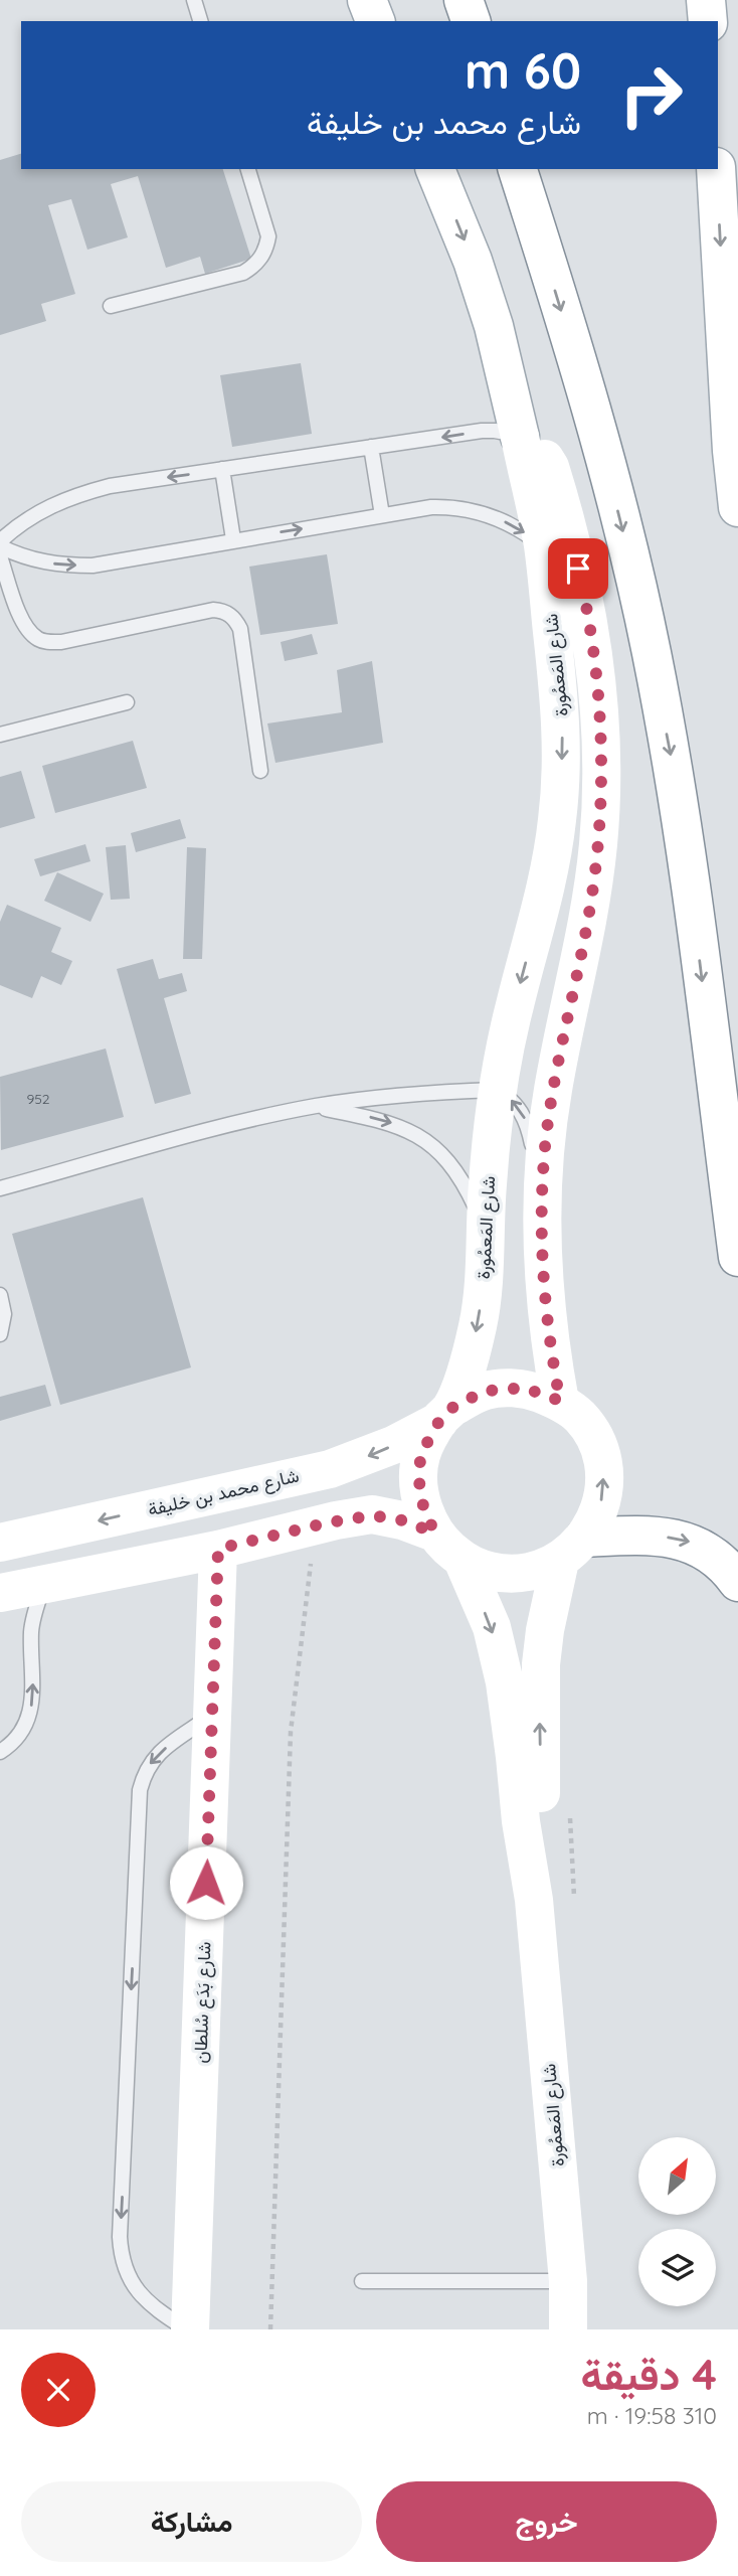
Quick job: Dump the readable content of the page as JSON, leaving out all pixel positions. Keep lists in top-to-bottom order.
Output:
{
  "streets": {
    "main road": ["شارع المَعمُورة", "شارع محمد بن خليفة", "شارع بَدَع سُلطان"]
  },
  "crossings": [
    ["شارع المَعمُورة", "شارع محمد بن خليفة"]
  ],
  "house_numbers": ["952"],
  "north": "top right",
  "page": {
    "turn": ["60 m", "شارع محمد بن خليفة"],
    "heading": ["4 دقيقة", "310 m · 19:58"],
    "buttons": ["خروج", "مشاركة"]
  }
}
